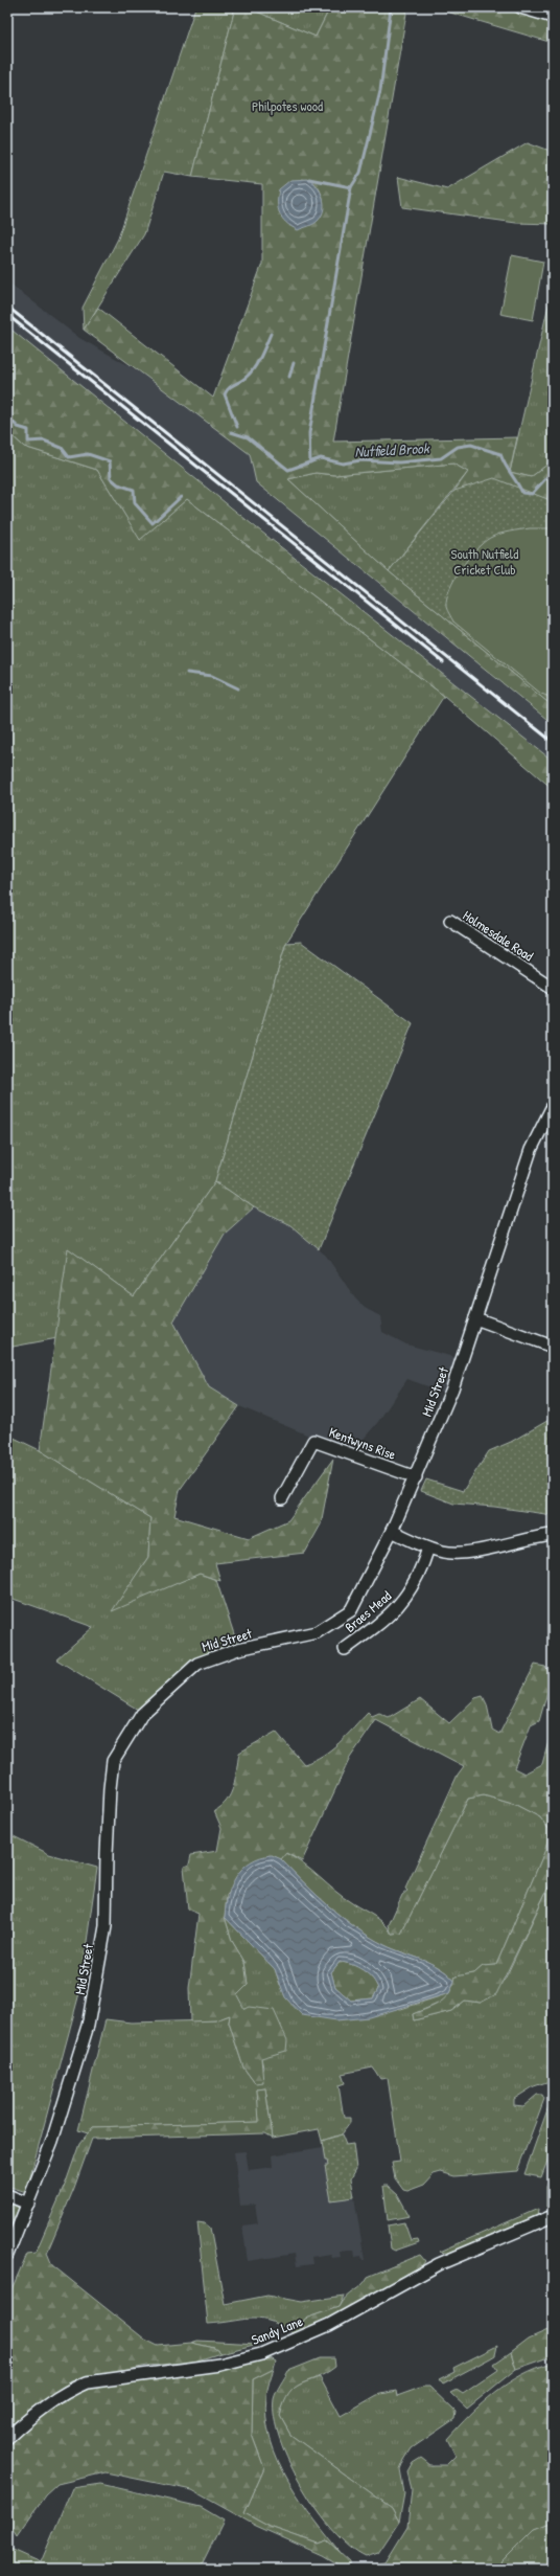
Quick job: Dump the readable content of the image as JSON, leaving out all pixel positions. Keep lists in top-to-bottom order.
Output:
{
  "streets": {
    "street": [
      "Holmesdale Road",
      "Mid Street",
      "Kentwyns Rise",
      "Braes Mead",
      "Sandy Lane"
    ]
  },
  "crossings": [
    ["Mid Street", "Kentwyns Rise"]
  ],
  "water": ["Nutfield Brook"],
  "parks": ["Philpotes wood", "South Nutfield Cricket Club"]
}
